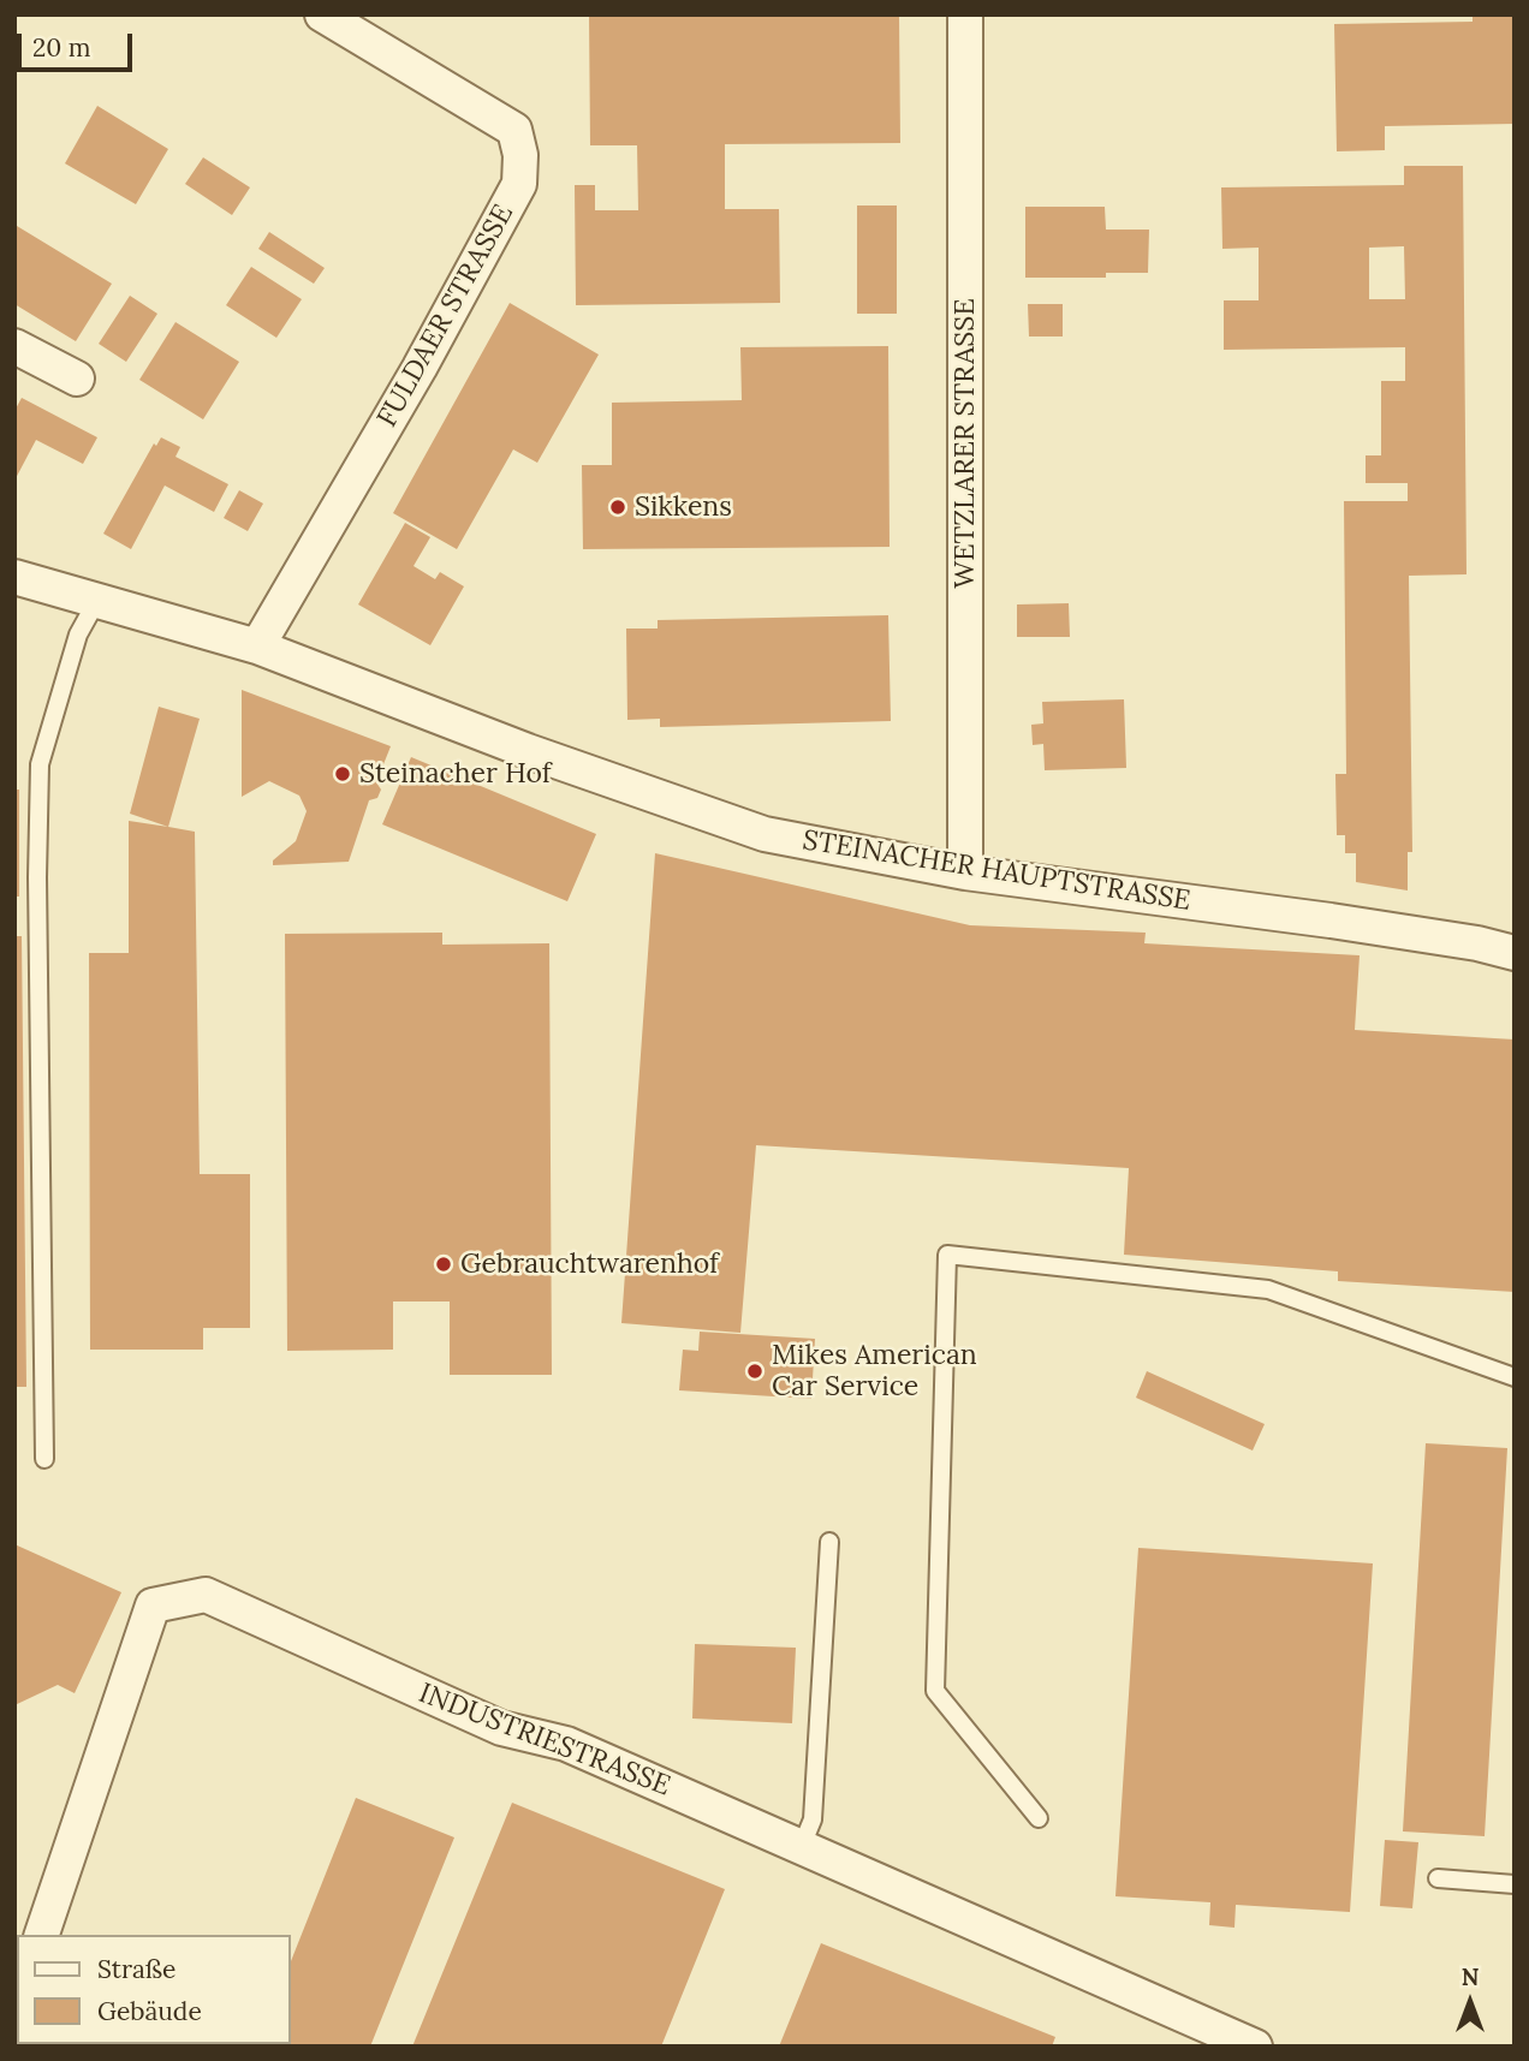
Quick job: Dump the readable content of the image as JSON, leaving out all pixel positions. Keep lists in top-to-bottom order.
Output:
{
  "streets": {
    "street": [
      "FULDAER STRASSE",
      "WETZLARER STRASSE",
      "STEINACHER HAUPTSTRASSE",
      "INDUSTRIESTRASSE"
    ]
  },
  "crossings": [
    ["FULDAER STRASSE", "STEINACHER HAUPTSTRASSE"],
    ["WETZLARER STRASSE", "STEINACHER HAUPTSTRASSE"]
  ],
  "places": [
    "Sikkens",
    "Steinacher Hof",
    "Gebrauchtwarenhof",
    "Mikes American Car Service"
  ],
  "legend": ["Straße", "Gebäude"],
  "scale_bar": "20 m",
  "north": "top"
}
